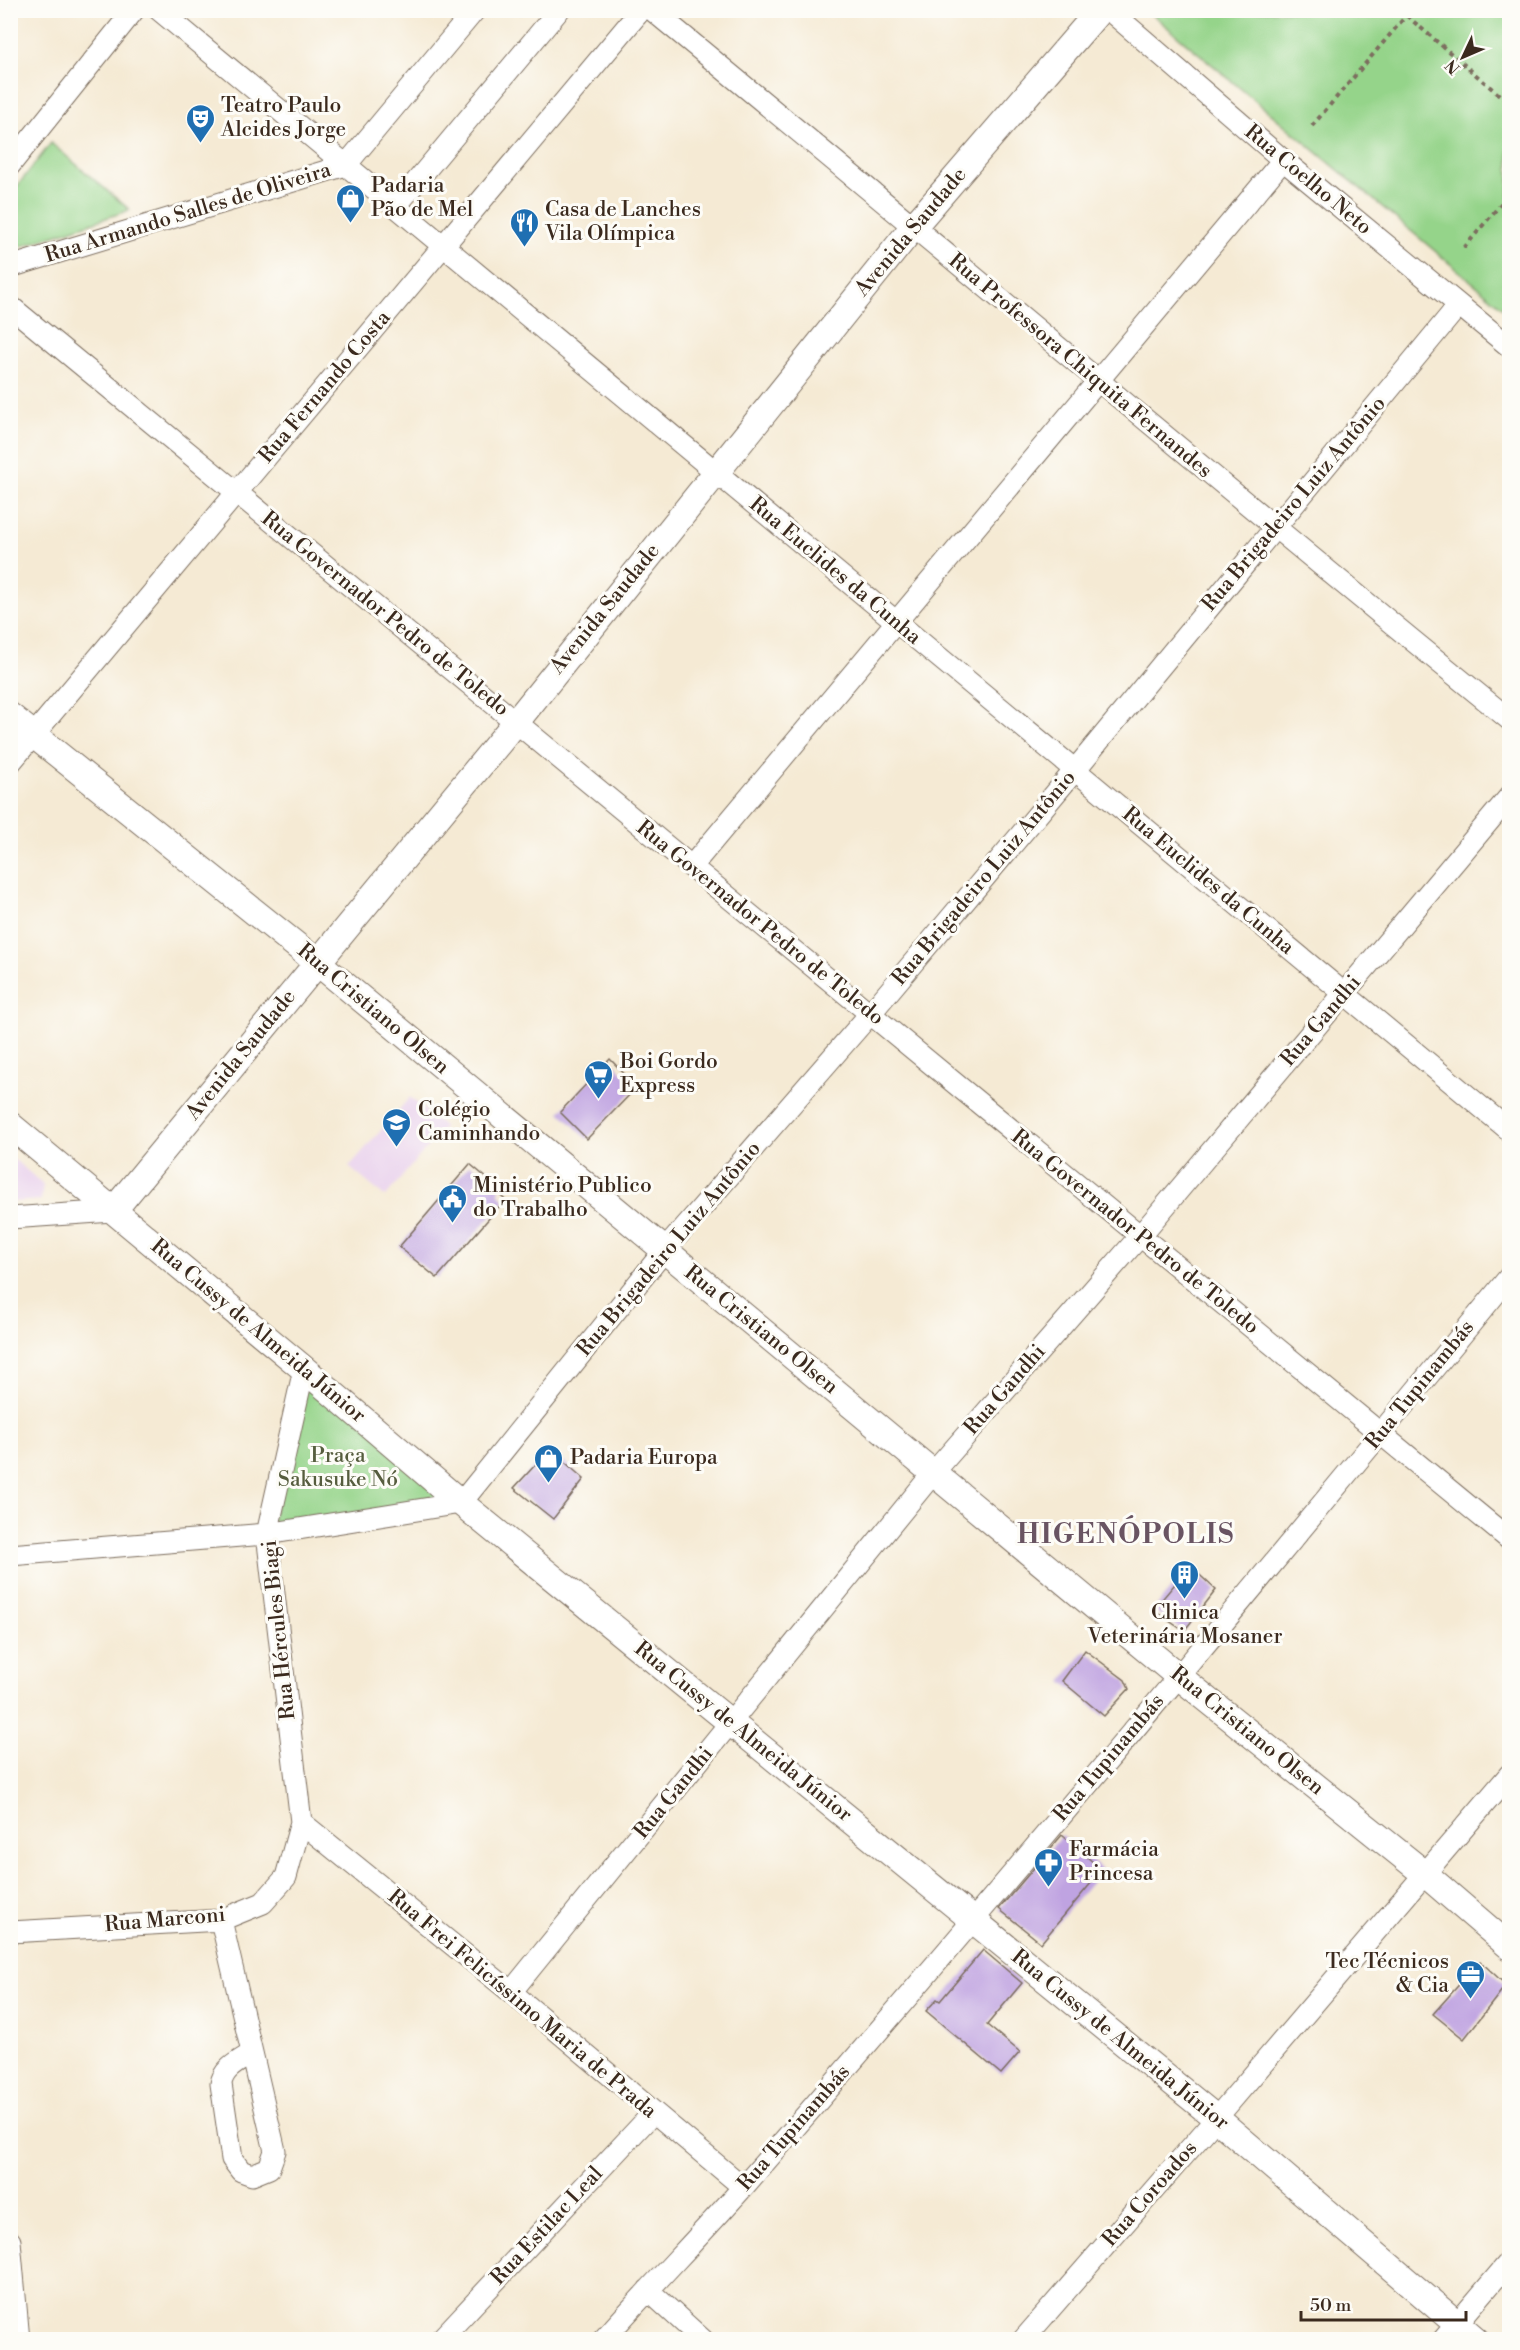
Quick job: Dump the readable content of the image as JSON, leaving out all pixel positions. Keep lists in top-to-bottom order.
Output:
{
  "streets": {
    "street": [
      "Rua Coelho Neto",
      "Rua Armando Salles de Oliveira",
      "Avenida Saudade",
      "Rua Professora Chiquita Fernandes",
      "Rua Fernando Costa",
      "Rua Brigadeiro Luiz Antônio",
      "Rua Euclides da Cunha",
      "Rua Governador Pedro de Toledo",
      "Rua Cristiano Olsen",
      "Rua Gandhi",
      "Rua Cussy de Almeida Júnior",
      "Rua Tupinambás",
      "Rua Hércules Biagi",
      "Rua Marconi",
      "Rua Frei Felicíssimo Maria de Prada",
      "Rua Coroados",
      "Rua Estilac Leal"
    ]
  },
  "crossings": [
    ["Rua Coelho Neto", "Rua Brigadeiro Luiz Antônio"],
    ["Rua Armando Salles de Oliveira", "Rua Euclides da Cunha"],
    ["Avenida Saudade", "Rua Professora Chiquita Fernandes"],
    ["Avenida Saudade", "Rua Euclides da Cunha"],
    ["Avenida Saudade", "Rua Governador Pedro de Toledo"],
    ["Avenida Saudade", "Rua Cristiano Olsen"],
    ["Avenida Saudade", "Rua Cussy de Almeida Júnior"],
    ["Rua Professora Chiquita Fernandes", "Rua Brigadeiro Luiz Antônio"],
    ["Rua Fernando Costa", "Rua Euclides da Cunha"],
    ["Rua Fernando Costa", "Rua Governador Pedro de Toledo"],
    ["Rua Fernando Costa", "Rua Cristiano Olsen"],
    ["Rua Brigadeiro Luiz Antônio", "Rua Euclides da Cunha"],
    ["Rua Brigadeiro Luiz Antônio", "Rua Governador Pedro de Toledo"],
    ["Rua Brigadeiro Luiz Antônio", "Rua Cristiano Olsen"],
    ["Rua Brigadeiro Luiz Antônio", "Rua Cussy de Almeida Júnior"],
    ["Rua Euclides da Cunha", "Rua Gandhi"],
    ["Rua Governador Pedro de Toledo", "Rua Gandhi"],
    ["Rua Governador Pedro de Toledo", "Rua Tupinambás"],
    ["Rua Cristiano Olsen", "Rua Gandhi"],
    ["Rua Cristiano Olsen", "Rua Tupinambás"],
    ["Rua Cristiano Olsen", "Rua Coroados"],
    ["Rua Gandhi", "Rua Cussy de Almeida Júnior"],
    ["Rua Gandhi", "Rua Frei Felicíssimo Maria de Prada"],
    ["Rua Cussy de Almeida Júnior", "Rua Tupinambás"],
    ["Rua Cussy de Almeida Júnior", "Rua Hércules Biagi"],
    ["Rua Cussy de Almeida Júnior", "Rua Coroados"],
    ["Rua Tupinambás", "Rua Frei Felicíssimo Maria de Prada"],
    ["Rua Hércules Biagi", "Rua Marconi"],
    ["Rua Hércules Biagi", "Rua Frei Felicíssimo Maria de Prada"],
    ["Rua Marconi", "Rua Frei Felicíssimo Maria de Prada"],
    ["Rua Frei Felicíssimo Maria de Prada", "Rua Estilac Leal"]
  ],
  "districts": ["HIGENÓPOLIS"],
  "parks": ["Praça Sakusuke Nó"],
  "places": {
    "theatre": ["Teatro Paulo Alcides Jorge"],
    "shop": ["Padaria Pão de Mel", "Padaria Europa"],
    "restaurant": ["Casa de Lanches Vila Olímpica"],
    "supermarket": ["Boi Gordo Express"],
    "school or university": ["Colégio Caminhando"],
    "public building": ["Ministério Publico do Trabalho"],
    "building": ["Clinica Veterinária Mosaner"],
    "pharmacy": ["Farmácia Princesa"],
    "office": ["Tec Técnicos & Cia"]
  },
  "scale_bar": "50 m",
  "north": "bottom left"
}
